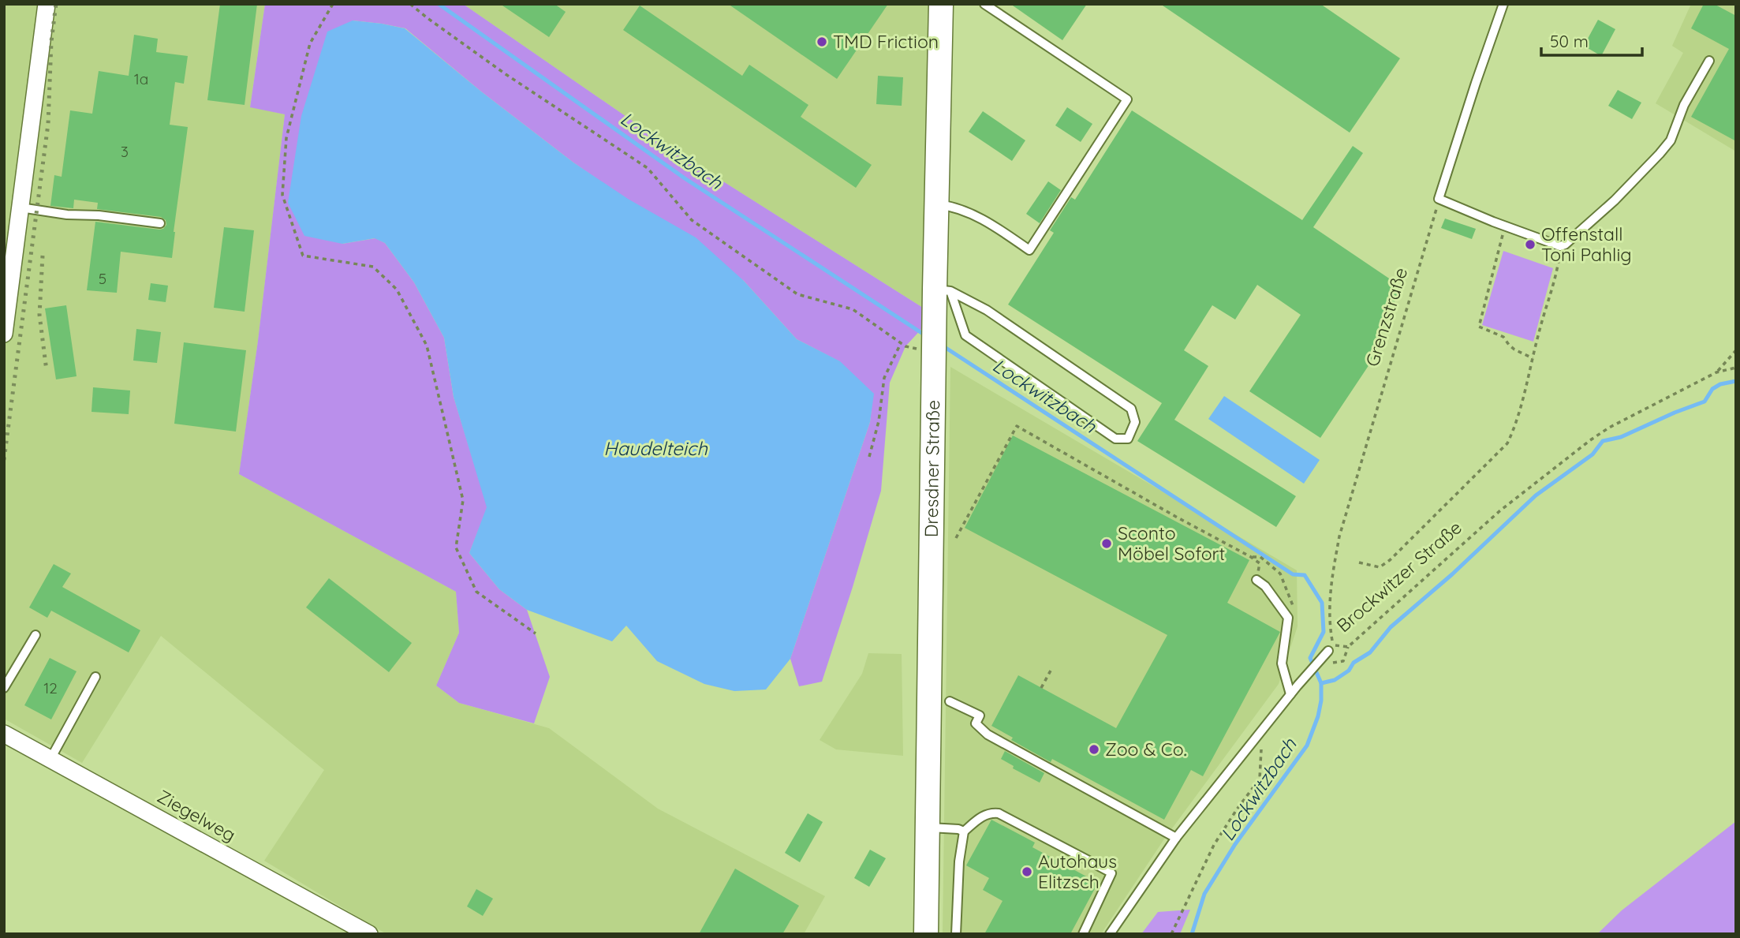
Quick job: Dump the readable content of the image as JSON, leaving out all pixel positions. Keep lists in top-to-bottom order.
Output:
{
  "streets": {
    "main road": ["Dresdner Straße"],
    "street": ["Ziegelweg"],
    "lane": ["Brockwitzer Straße"],
    "path": ["Grenzstraße"]
  },
  "crossings": [
    ["Grenzstraße", "Brockwitzer Straße"]
  ],
  "water": ["Lockwitzbach", "Haudelteich"],
  "places": [
    "TMD Friction",
    "Offenstall Toni Pahlig",
    "Sconto Möbel Sofort",
    "Zoo & Co.",
    "Autohaus Elitzsch"
  ],
  "house_numbers": [
    "1a",
    "3",
    "5",
    "12"
  ],
  "scale_bar": "50 m"
}
